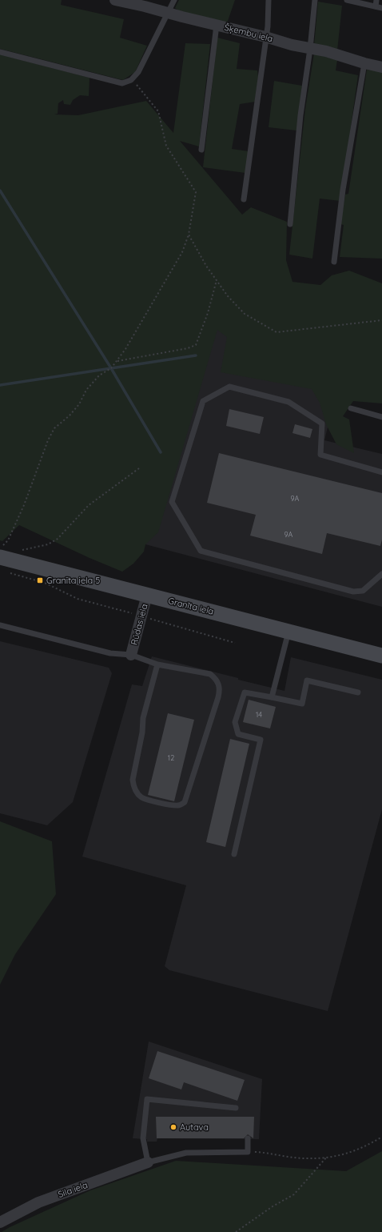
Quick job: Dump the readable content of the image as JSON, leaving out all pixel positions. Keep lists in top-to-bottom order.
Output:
{
  "streets": {
    "main road": ["Granīta iela"],
    "street": ["Šķembu iela", "Rūdas iela", "Sila iela"]
  },
  "crossings": [
    ["Granīta iela", "Rūdas iela"]
  ],
  "places": {
    "transit": ["Granīta iela 5"],
    "other": ["Autava"]
  },
  "house_numbers": [
    "9A",
    "9A",
    "14",
    "12"
  ]
}
